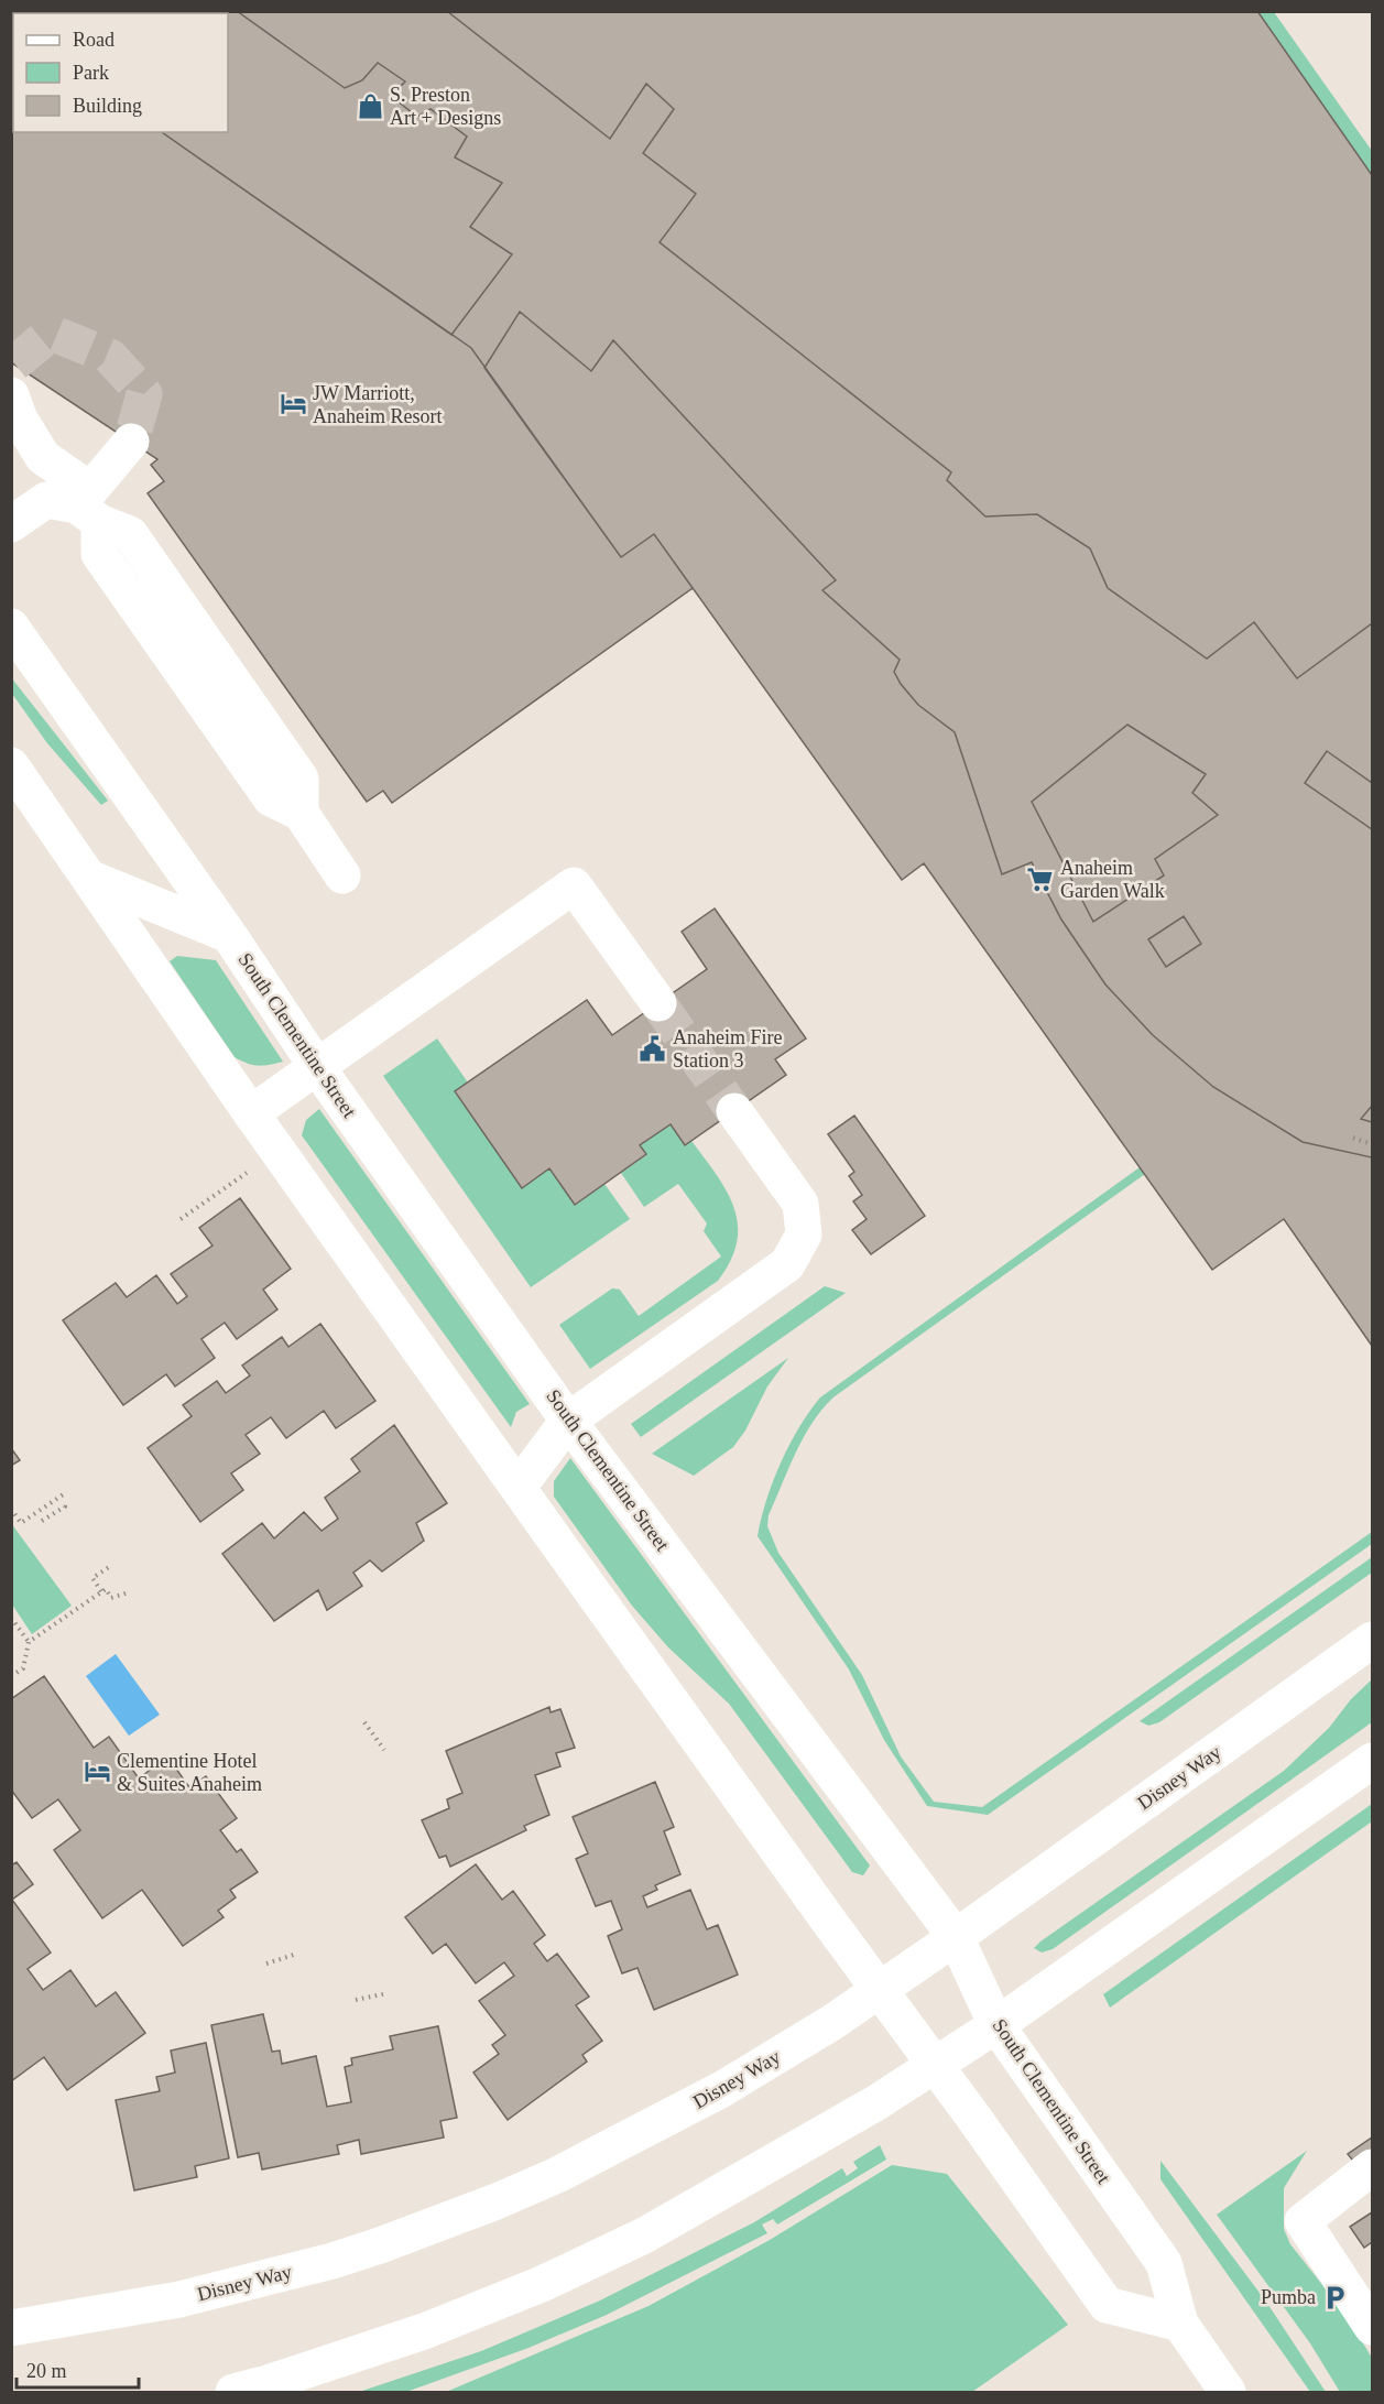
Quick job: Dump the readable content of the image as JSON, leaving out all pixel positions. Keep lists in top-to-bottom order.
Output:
{
  "streets": {
    "street": ["South Clementine Street", "Disney Way"]
  },
  "crossings": [
    ["South Clementine Street", "Disney Way"]
  ],
  "places": {
    "shop": ["S. Preston Art + Designs"],
    "hotel": ["JW Marriott, Anaheim Resort", "Clementine Hotel & Suites Anaheim"],
    "supermarket": ["Anaheim Garden Walk"],
    "public building": ["Anaheim Fire Station 3"],
    "parking": ["Pumba"]
  },
  "legend": ["Road", "Park", "Building"],
  "scale_bar": "20 m"
}
